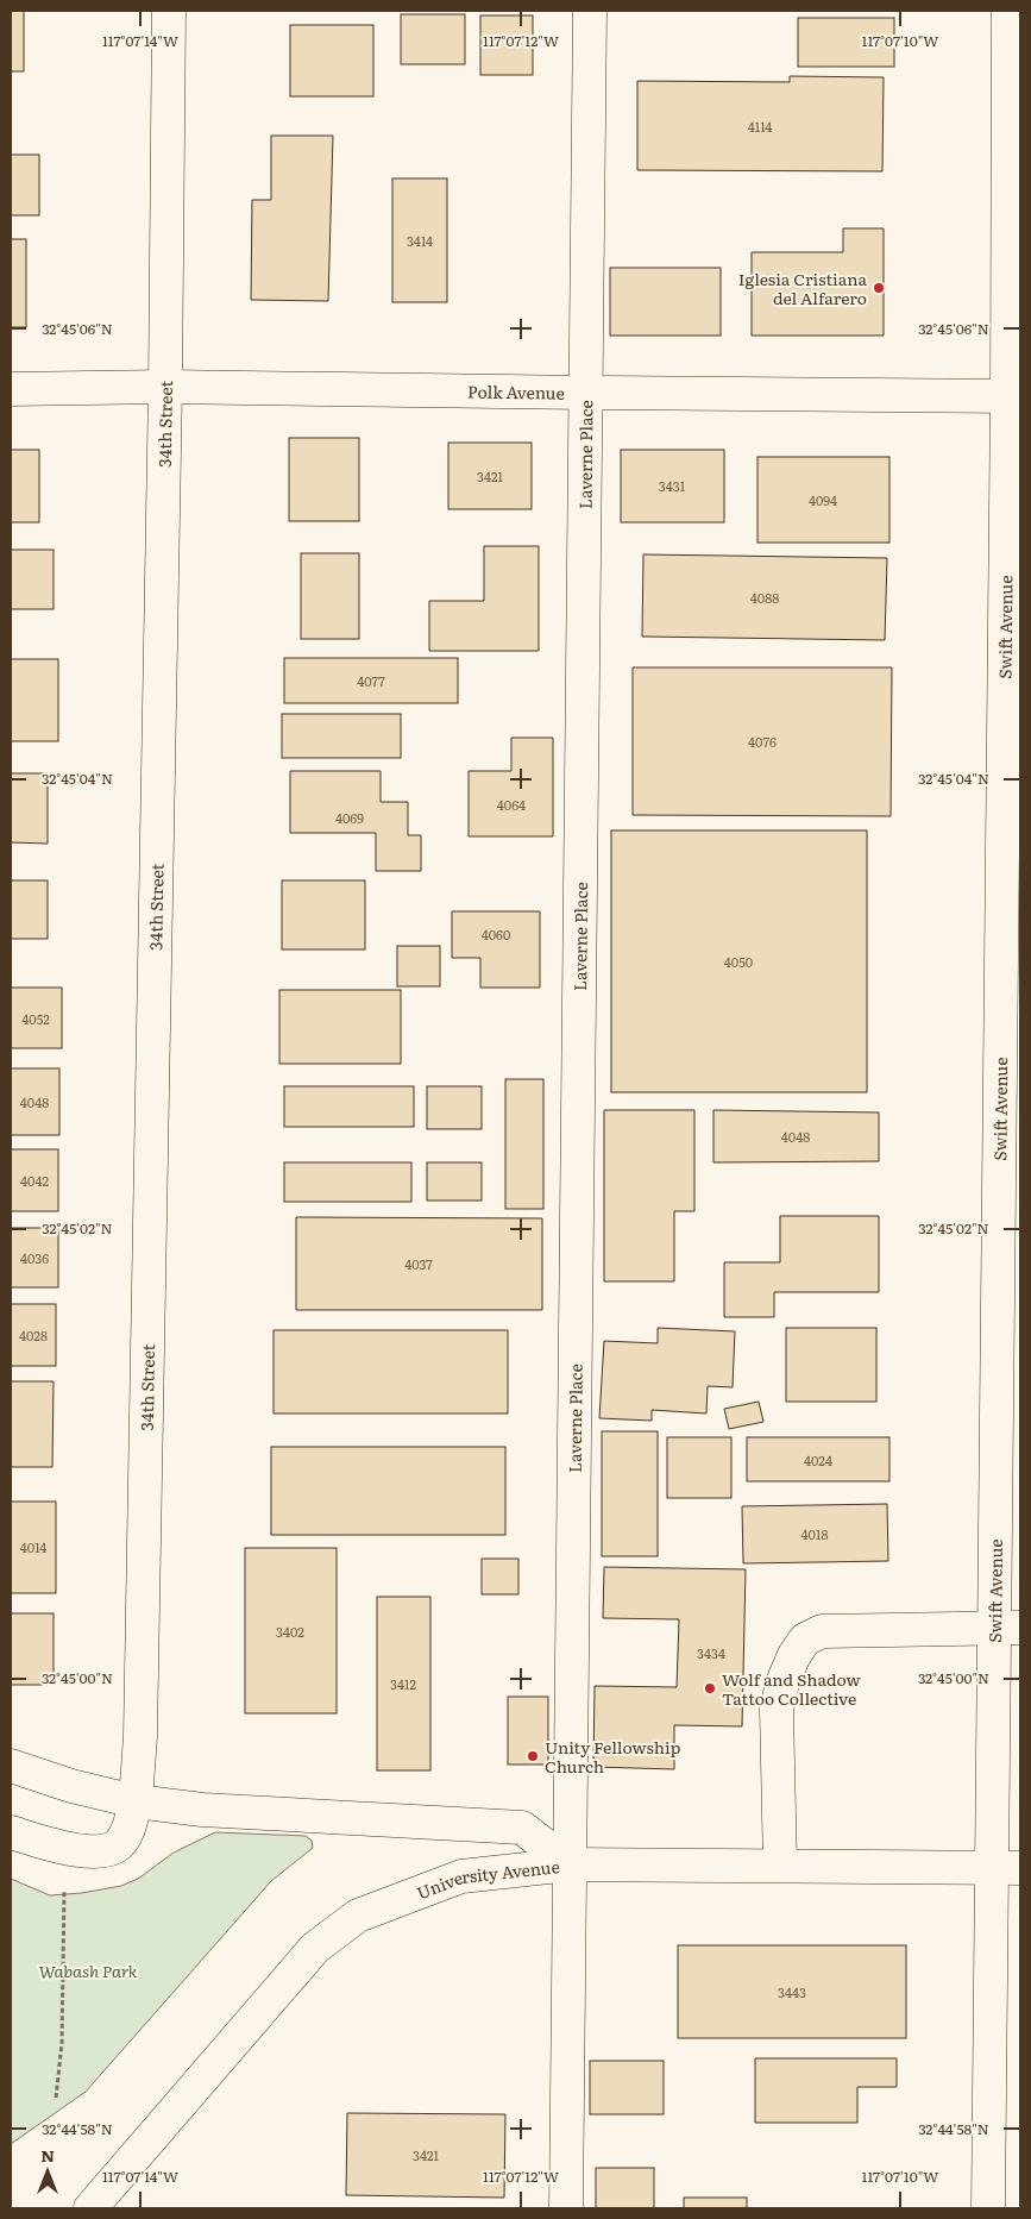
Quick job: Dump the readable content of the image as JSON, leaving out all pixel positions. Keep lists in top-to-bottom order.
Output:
{
  "streets": {
    "street": [
      "Polk Avenue",
      "34th Street",
      "Laverne Place",
      "Swift Avenue",
      "University Avenue"
    ]
  },
  "crossings": [
    ["Polk Avenue", "34th Street"],
    ["Polk Avenue", "Laverne Place"],
    ["Polk Avenue", "Swift Avenue"],
    ["Laverne Place", "University Avenue"],
    ["Swift Avenue", "University Avenue"]
  ],
  "parks": ["Wabash Park"],
  "places": ["Iglesia Cristiana del Alfarero", "Wolf and Shadow Tattoo Collective", "Unity Fellowship Church"],
  "house_numbers": [
    "4114",
    "3414",
    "3421",
    "3431",
    "4094",
    "4088",
    "4077",
    "4076",
    "4064",
    "4069",
    "4060",
    "4050",
    "4052",
    "4048",
    "4048",
    "4042",
    "4036",
    "4037",
    "4028",
    "4024",
    "4018",
    "4014",
    "3402",
    "3434",
    "3412",
    "3443",
    "3421"
  ],
  "north": "top",
  "coordinates": [
    "117°07'14\"W",
    "117°07'12\"W",
    "117°07'10\"W",
    "32°45'06\"N",
    "32°45'04\"N",
    "32°45'02\"N",
    "32°45'00\"N",
    "32°44'58\"N"
  ]
}
